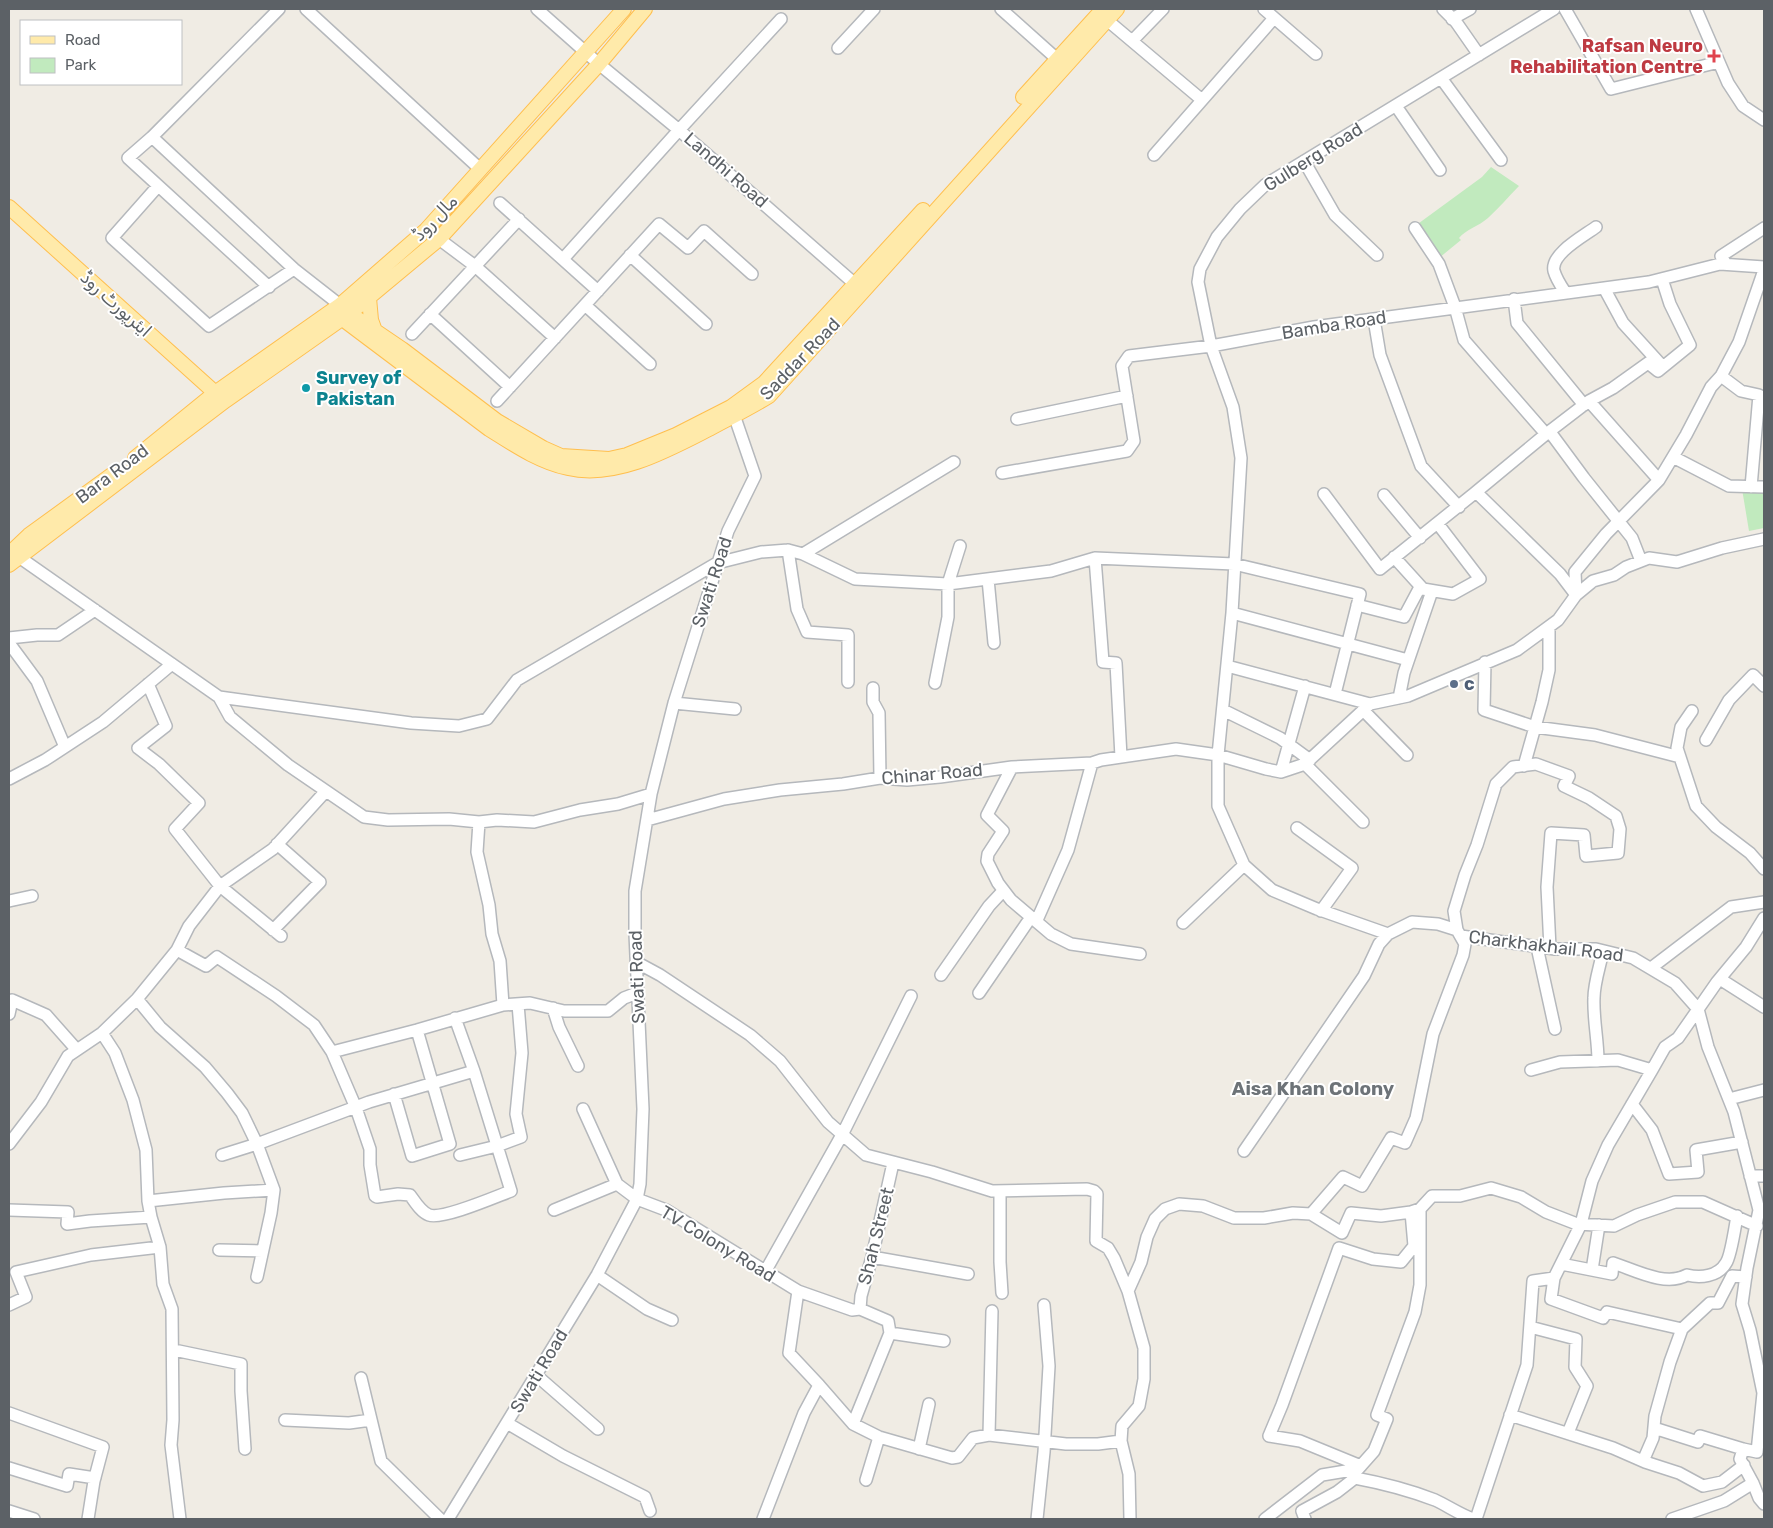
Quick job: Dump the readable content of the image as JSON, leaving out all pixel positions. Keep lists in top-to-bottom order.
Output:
{
  "streets": {
    "main road": ["مال روڈ", "ایئرپورٹ روڈ", "Bara Road"],
    "street": [
      "Gulberg Road",
      "Landhi Road",
      "Bamba Road",
      "Swati Road",
      "Chinar Road",
      "Charkhakhail Road",
      "Shah Street",
      "TV Colony Road"
    ]
  },
  "crossings": [
    ["Gulberg Road", "Bamba Road"],
    ["Gulberg Road", "Chinar Road"],
    ["Landhi Road", "مال روڈ"],
    ["مال روڈ", "ایئرپورٹ روڈ"],
    ["مال روڈ", "Bara Road"],
    ["ایئرپورٹ روڈ", "Bara Road"],
    ["Swati Road", "Chinar Road"],
    ["Swati Road", "TV Colony Road"],
    ["Shah Street", "TV Colony Road"]
  ],
  "districts": ["Aisa Khan Colony"],
  "places": {
    "health": ["Rafsan Neuro Rehabilitation Centre"],
    "other": ["Survey of Pakistan", "c"]
  },
  "legend": ["Road", "Park"]
}
